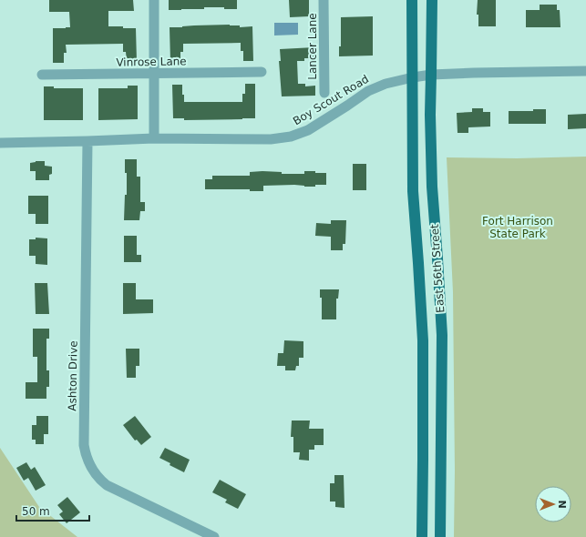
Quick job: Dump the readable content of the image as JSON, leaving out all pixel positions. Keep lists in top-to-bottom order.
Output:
{
  "streets": {
    "main road": ["East 56th Street"],
    "street": [
      "Lancer Lane",
      "Vinrose Lane",
      "Boy Scout Road",
      "Ashton Drive"
    ]
  },
  "crossings": [
    ["Boy Scout Road", "East 56th Street"],
    ["Boy Scout Road", "Ashton Drive"]
  ],
  "parks": ["Fort Harrison State Park"],
  "scale_bar": "50 m",
  "north": "right"
}
